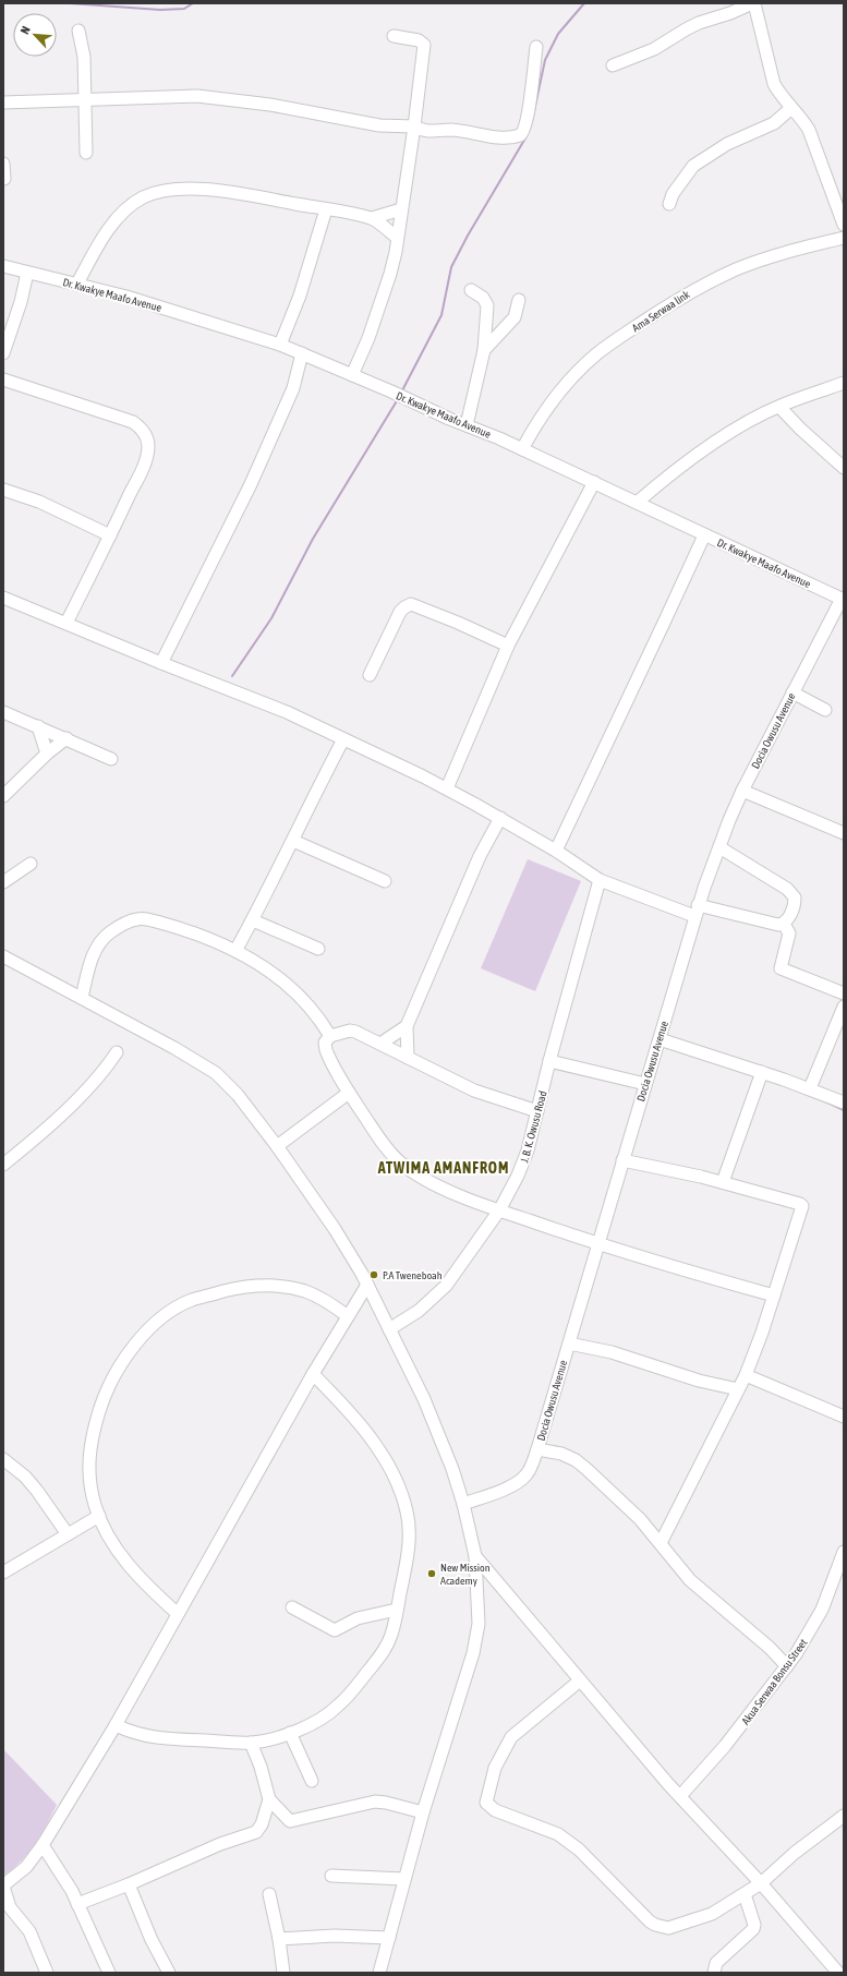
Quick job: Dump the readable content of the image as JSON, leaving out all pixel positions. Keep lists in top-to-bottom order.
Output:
{
  "streets": {
    "street": [
      "Dr. Kwakye Maafo Avenue",
      "Ama Serwaa link",
      "Docia Owusu Avenue",
      "J. B. K. Owusu Road",
      "Akua Serwaa Bonsu Street"
    ]
  },
  "crossings": [
    ["Dr. Kwakye Maafo Avenue", "Ama Serwaa link"],
    ["Dr. Kwakye Maafo Avenue", "Docia Owusu Avenue"]
  ],
  "districts": ["ATWIMA AMANFROM"],
  "places": ["P.A Tweneboah", "New Mission Academy"],
  "north": "top left"
}
